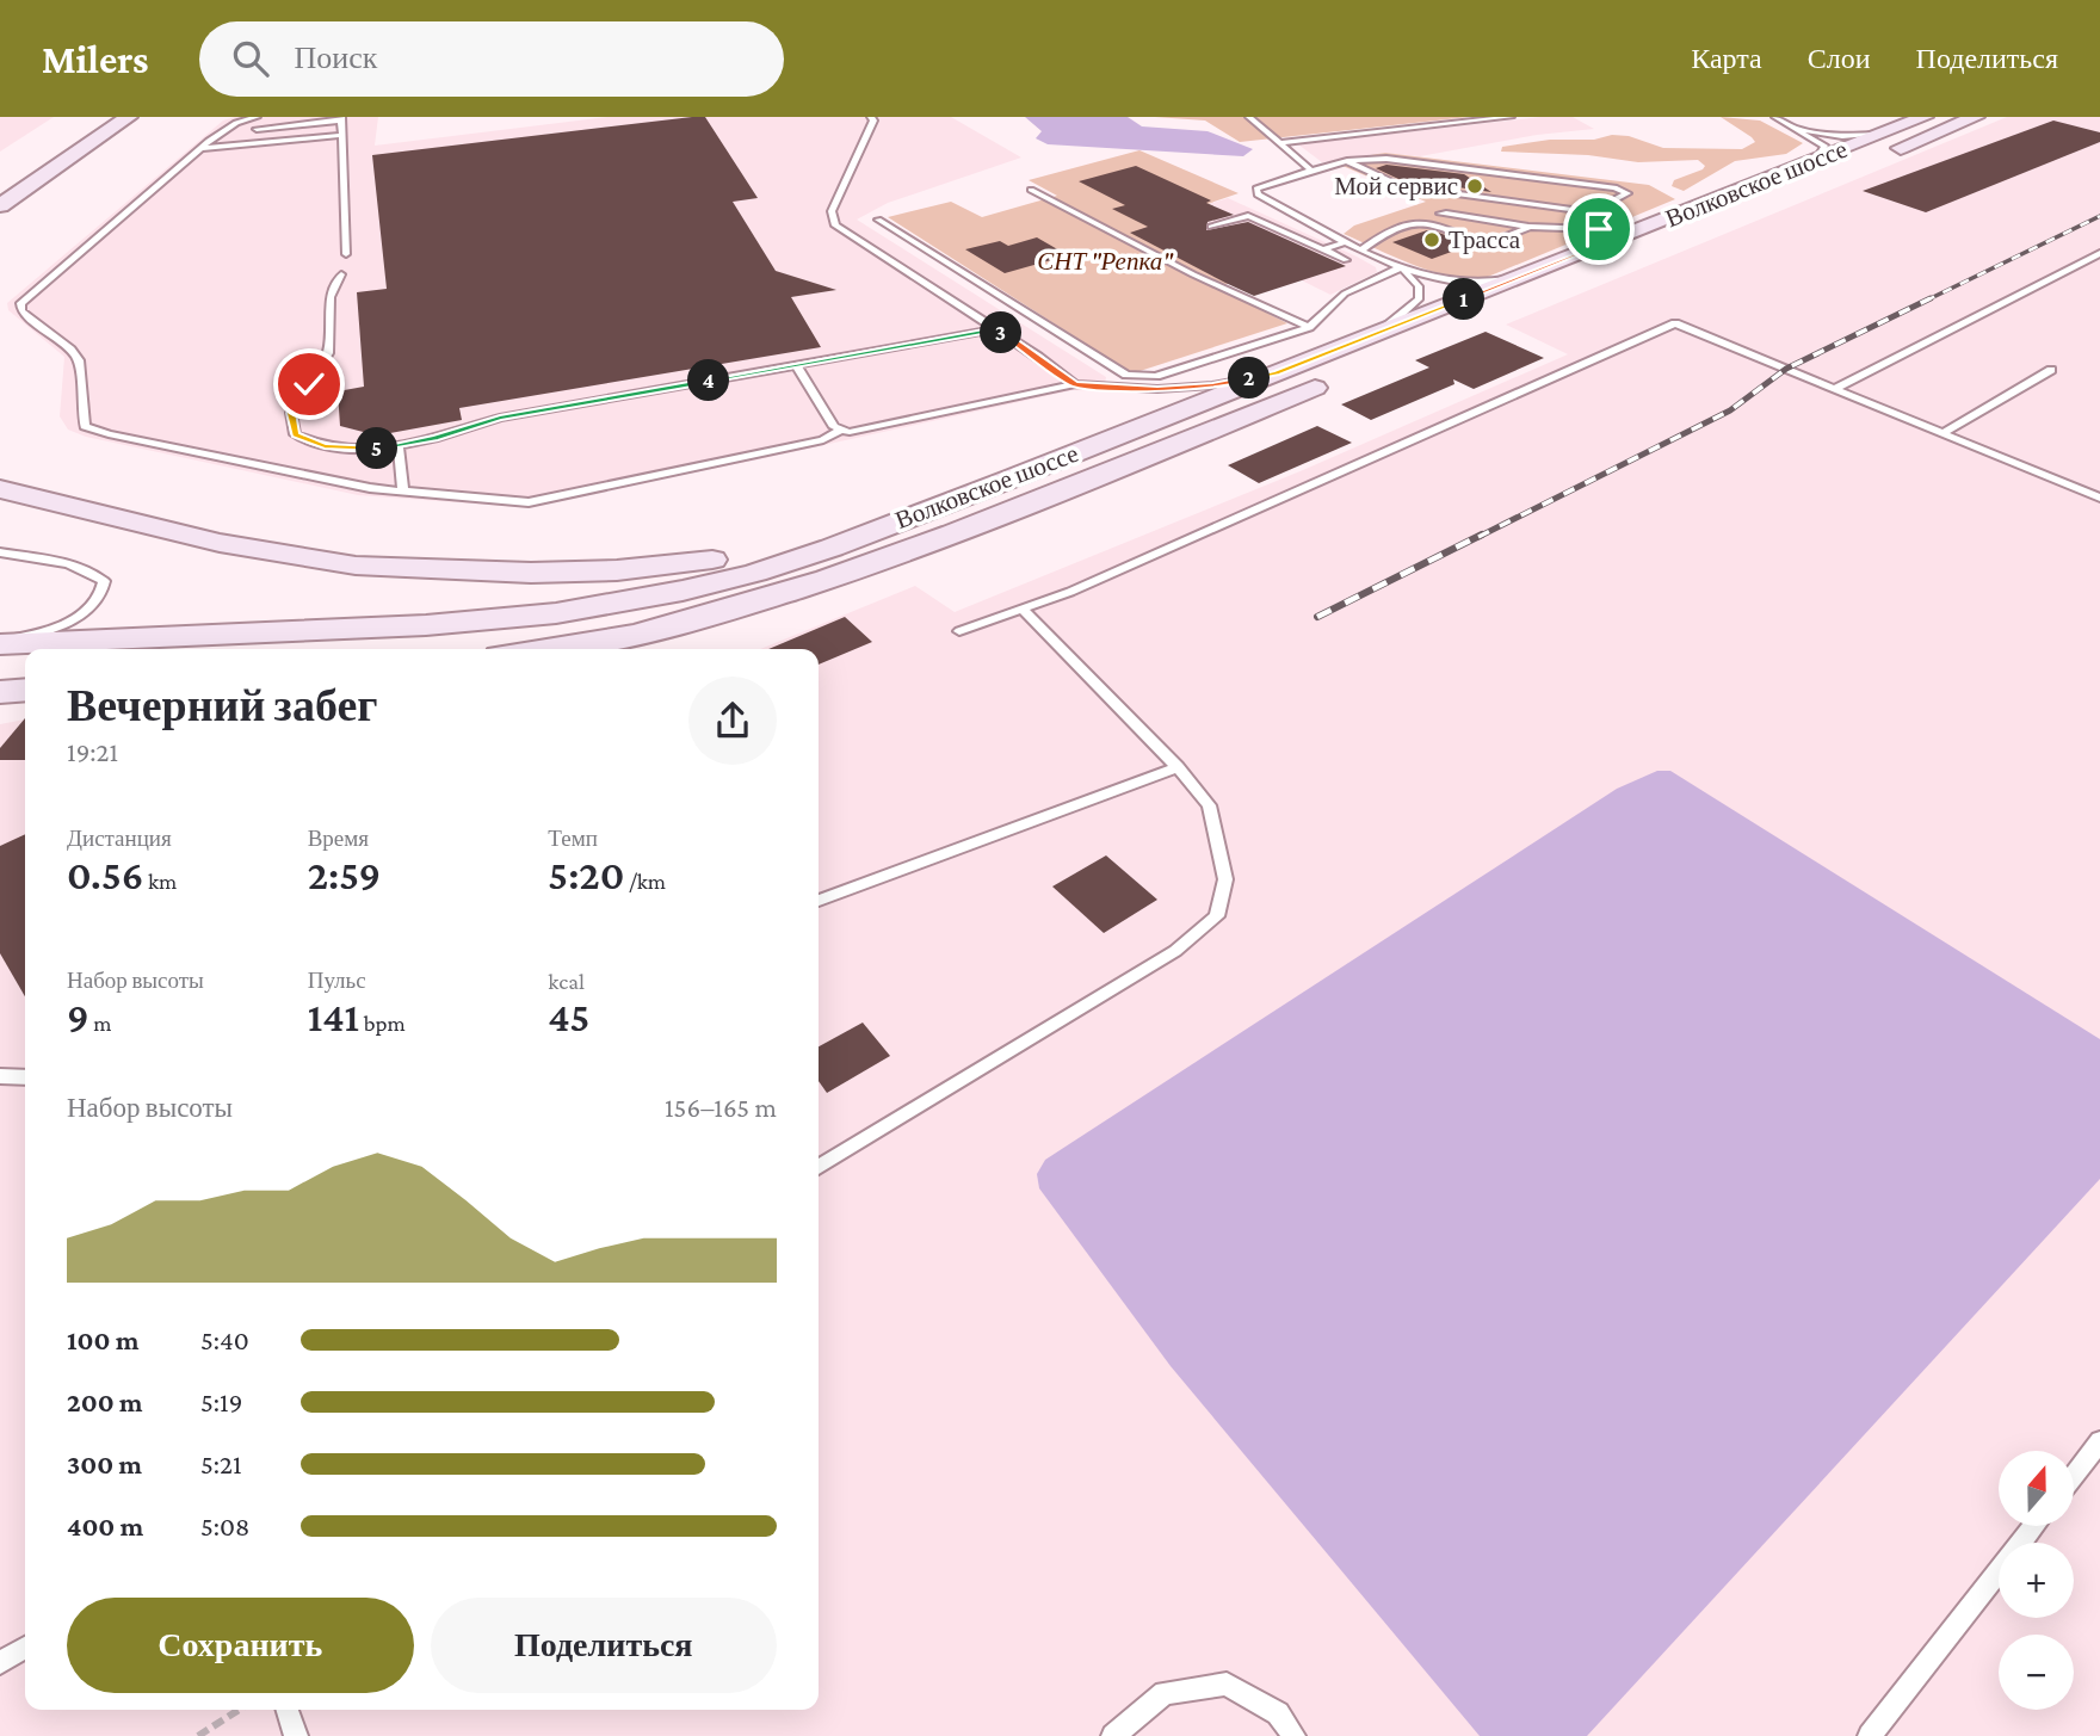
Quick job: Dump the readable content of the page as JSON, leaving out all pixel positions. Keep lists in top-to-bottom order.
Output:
{
  "streets": {
    "main road": ["Волковское шоссе"]
  },
  "parks": ["СНТ \"Репка\""],
  "places": ["Мой сервис", "Трасса"],
  "north": "top",
  "page": {
    "header": "Milers",
    "search": "Поиск",
    "nav": ["Карта", "Слои", "Поделиться"],
    "pins": [
      "1",
      "3",
      "2",
      "4",
      "5"
    ],
    "heading": ["Вечерний забег", "19:21"],
    "stats": [
      ["Дистанция", "0.56 km"],
      ["Время", "2:59"],
      ["Темп", "5:20 /km"],
      ["Набор высоты", "9 m"],
      ["Пульс", "141 bpm"],
      ["kcal", "45"]
    ],
    "chart": ["Набор высоты", "156–165 m"],
    "list": [
      {
        "name": "100 m",
        "note": "5:40"
      },
      {
        "name": "200 m",
        "note": "5:19"
      },
      {
        "name": "300 m",
        "note": "5:21"
      },
      {
        "name": "400 m",
        "note": "5:08"
      }
    ],
    "map_buttons": ["+", "−"],
    "buttons": ["Сохранить", "Поделиться"]
  }
}
